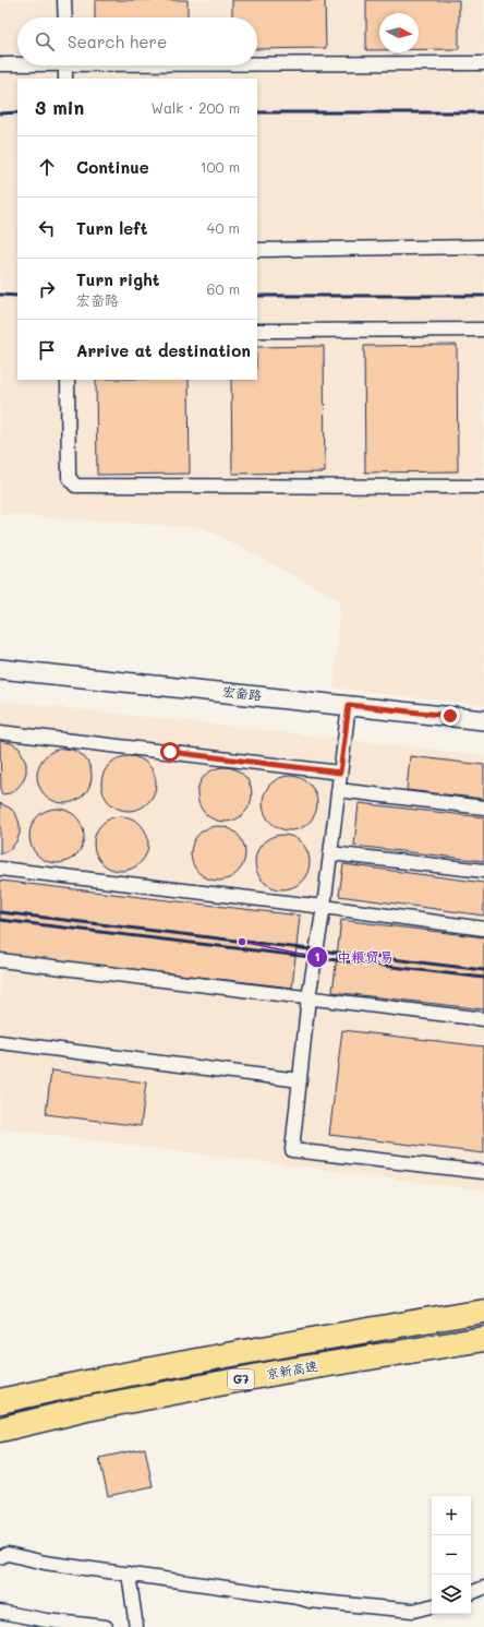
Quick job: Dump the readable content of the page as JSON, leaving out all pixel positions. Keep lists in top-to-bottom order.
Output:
{
  "streets": {
    "highway": ["京新高速", "G7"],
    "street": ["宏奤路"]
  },
  "places": ["中粮贸易"],
  "north": "right",
  "page": {
    "search": "Search here",
    "heading": ["3 min", "Walk · 200 m"],
    "list": [
      ["Continue", "100 m"],
      ["Turn left", "40 m"],
      ["Turn right", "宏奤路", "60 m"],
      "Arrive at destination"
    ],
    "map_buttons": ["+", "−"]
  }
}
